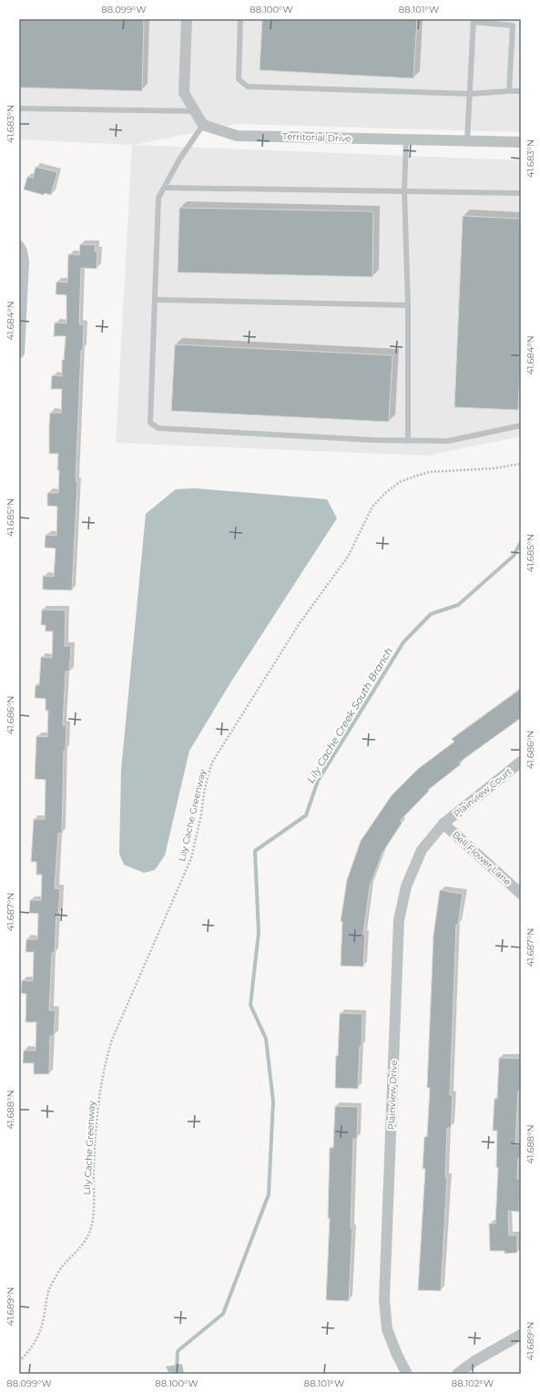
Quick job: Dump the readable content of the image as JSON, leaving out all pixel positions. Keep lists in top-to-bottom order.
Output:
{
  "streets": {
    "street": [
      "Territorial Drive",
      "Plainview Court",
      "Bell Flower Lane",
      "Plainview Drive"
    ],
    "path": ["Lily Cache Greenway"]
  },
  "crossings": [
    ["Plainview Court", "Bell Flower Lane"],
    ["Plainview Court", "Plainview Drive"],
    ["Bell Flower Lane", "Plainview Drive"]
  ],
  "water": ["Lily Cache Creek South Branch"],
  "coordinates": [
    "88.099°W",
    "88.100°W",
    "88.101°W",
    "41.683°N",
    "41.684°N",
    "41.685°N",
    "41.686°N",
    "41.687°N",
    "41.688°N",
    "41.689°N",
    "88.102°W"
  ]
}
